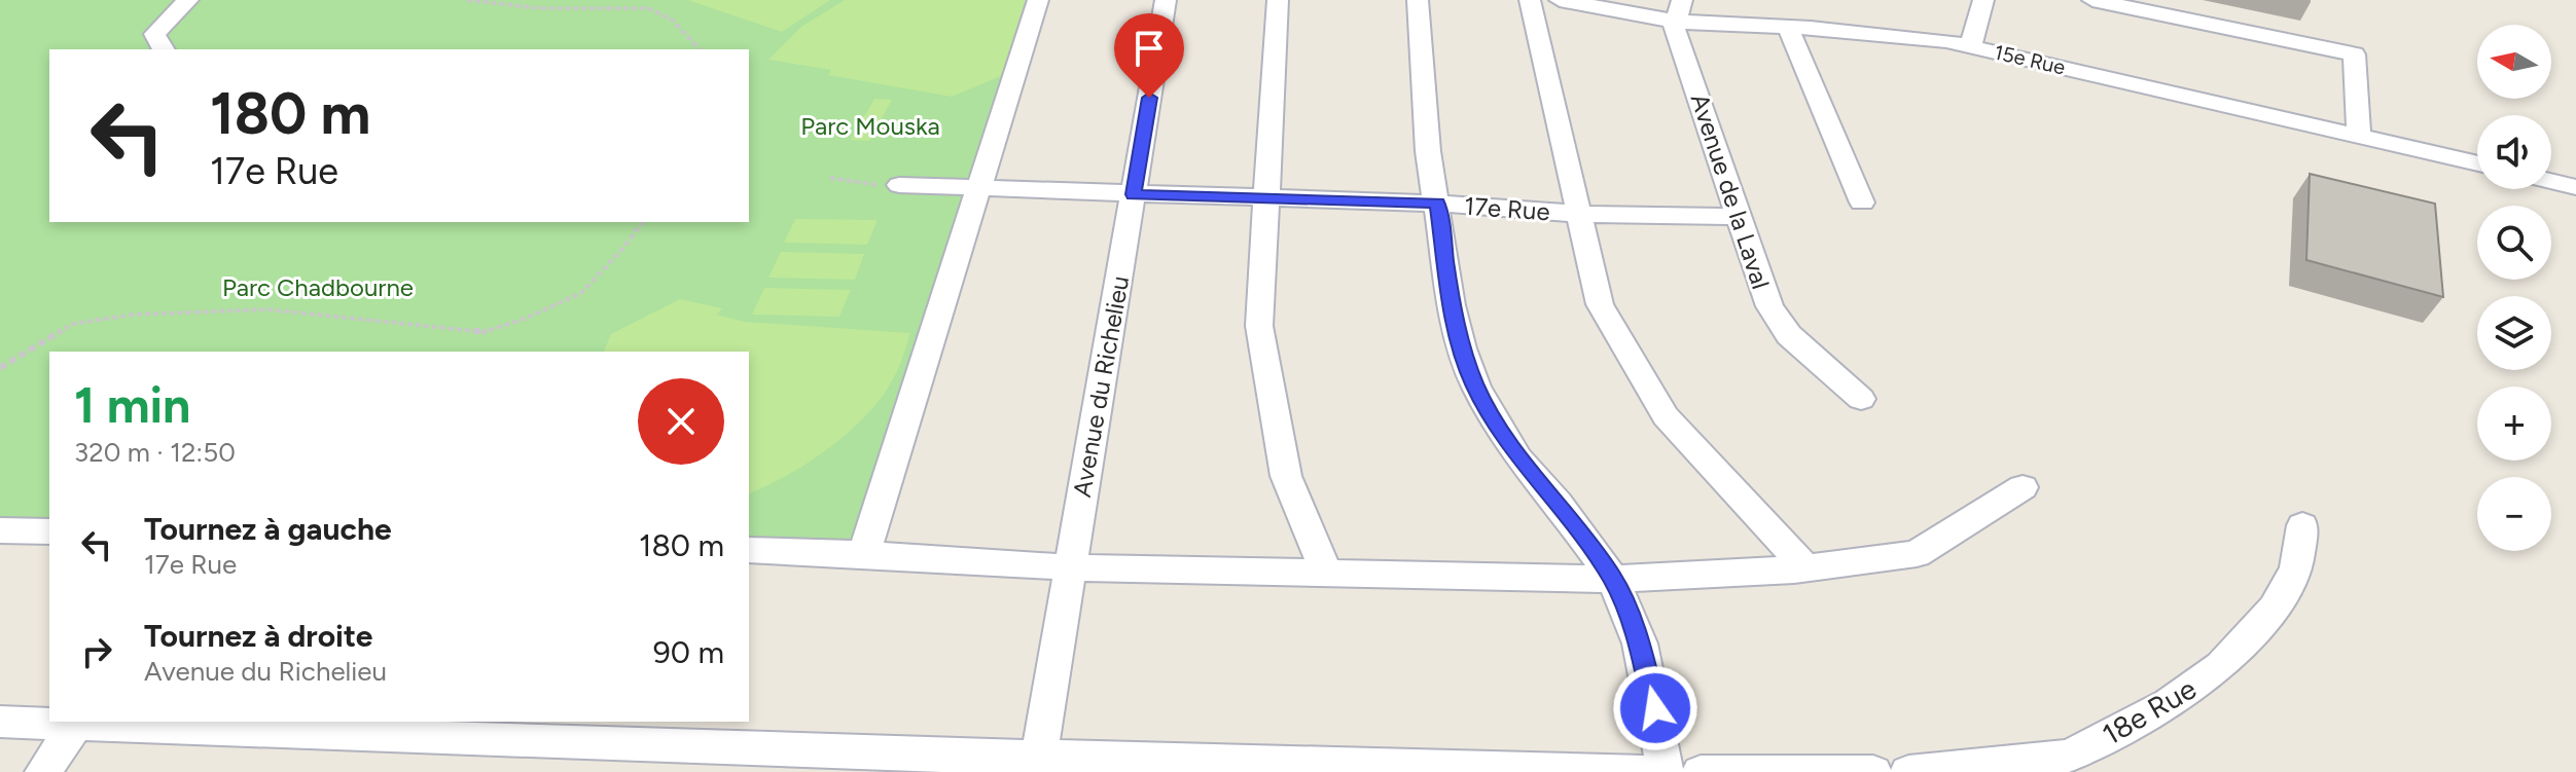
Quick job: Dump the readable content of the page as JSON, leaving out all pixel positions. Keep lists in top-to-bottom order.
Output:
{
  "streets": {
    "street": [
      "15e Rue",
      "Avenue de la Laval",
      "17e Rue",
      "Avenue du Richelieu",
      "18e Rue"
    ]
  },
  "crossings": [
    ["15e Rue", "Avenue de la Laval"],
    ["Avenue de la Laval", "17e Rue"],
    ["17e Rue", "Avenue du Richelieu"]
  ],
  "parks": ["Parc Mouska", "Parc Chadbourne"],
  "north": "left",
  "page": {
    "map_buttons": ["+", "−"],
    "turn": ["180 m", "17e Rue"],
    "heading": ["1 min", "320 m · 12:50"],
    "list": [
      {
        "name": "Tournez à gauche",
        "note": "17e Rue",
        "value": "180 m"
      },
      {
        "name": "Tournez à droite",
        "note": "Avenue du Richelieu",
        "value": "90 m"
      }
    ]
  }
}
